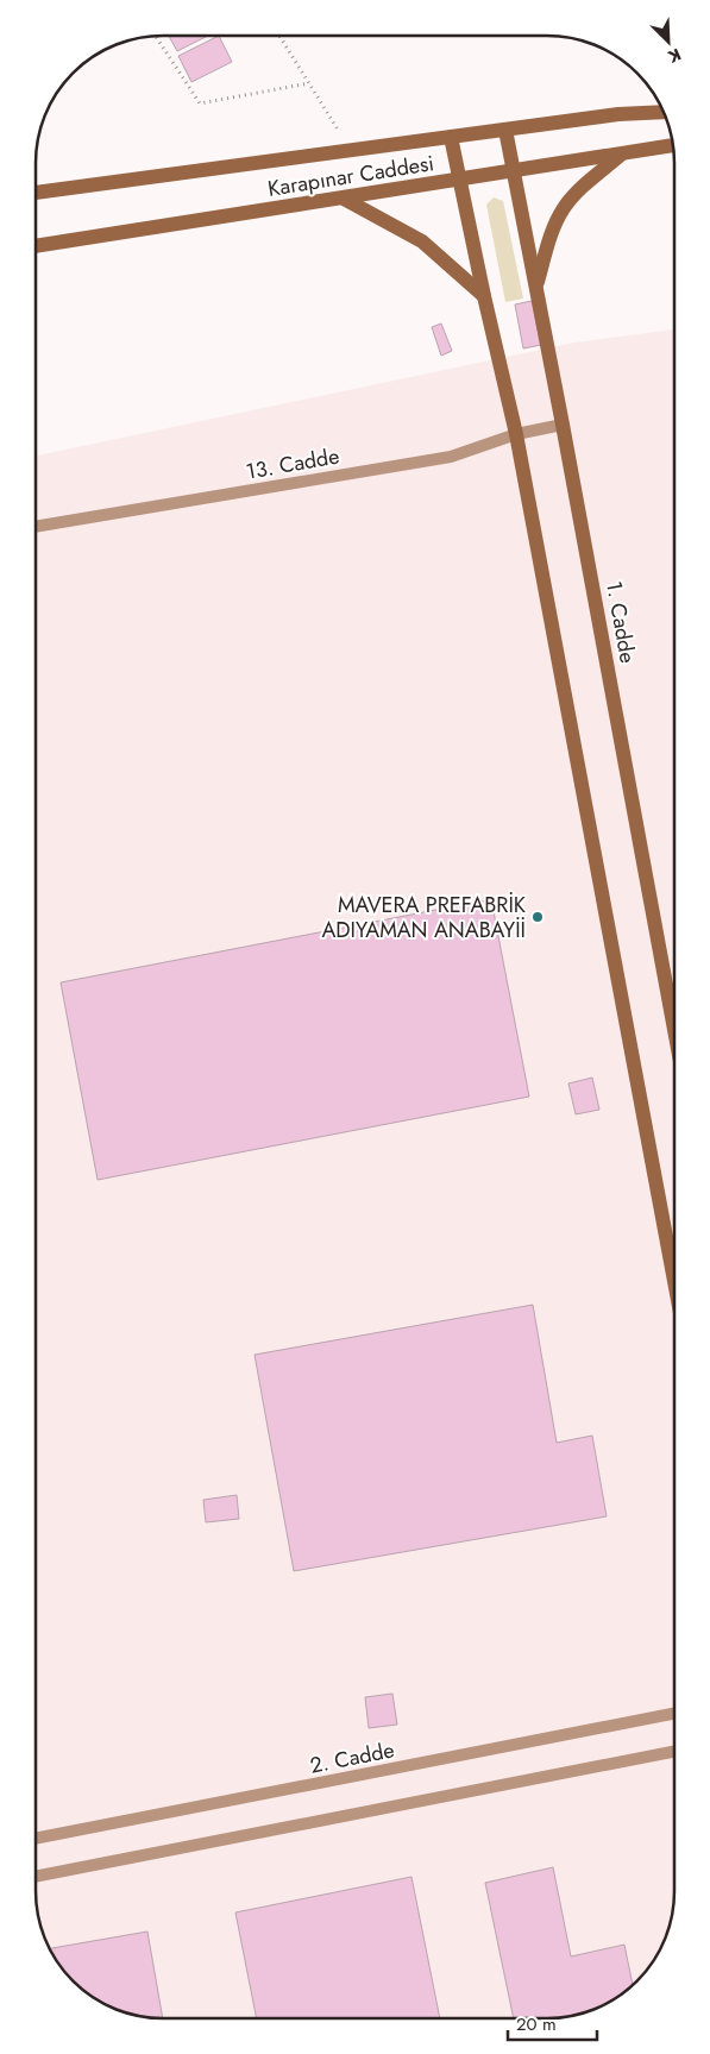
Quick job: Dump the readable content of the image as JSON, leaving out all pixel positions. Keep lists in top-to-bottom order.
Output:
{
  "streets": {
    "street": ["Karapınar Caddesi", "1. Cadde"],
    "lane": ["13. Cadde", "2. Cadde"]
  },
  "crossings": [
    ["Karapınar Caddesi", "1. Cadde"],
    ["13. Cadde", "1. Cadde"]
  ],
  "places": ["MAVERA PREFABRİK ADIYAMAN ANABAYİİ"],
  "scale_bar": "20 m",
  "north": "bottom right"
}
